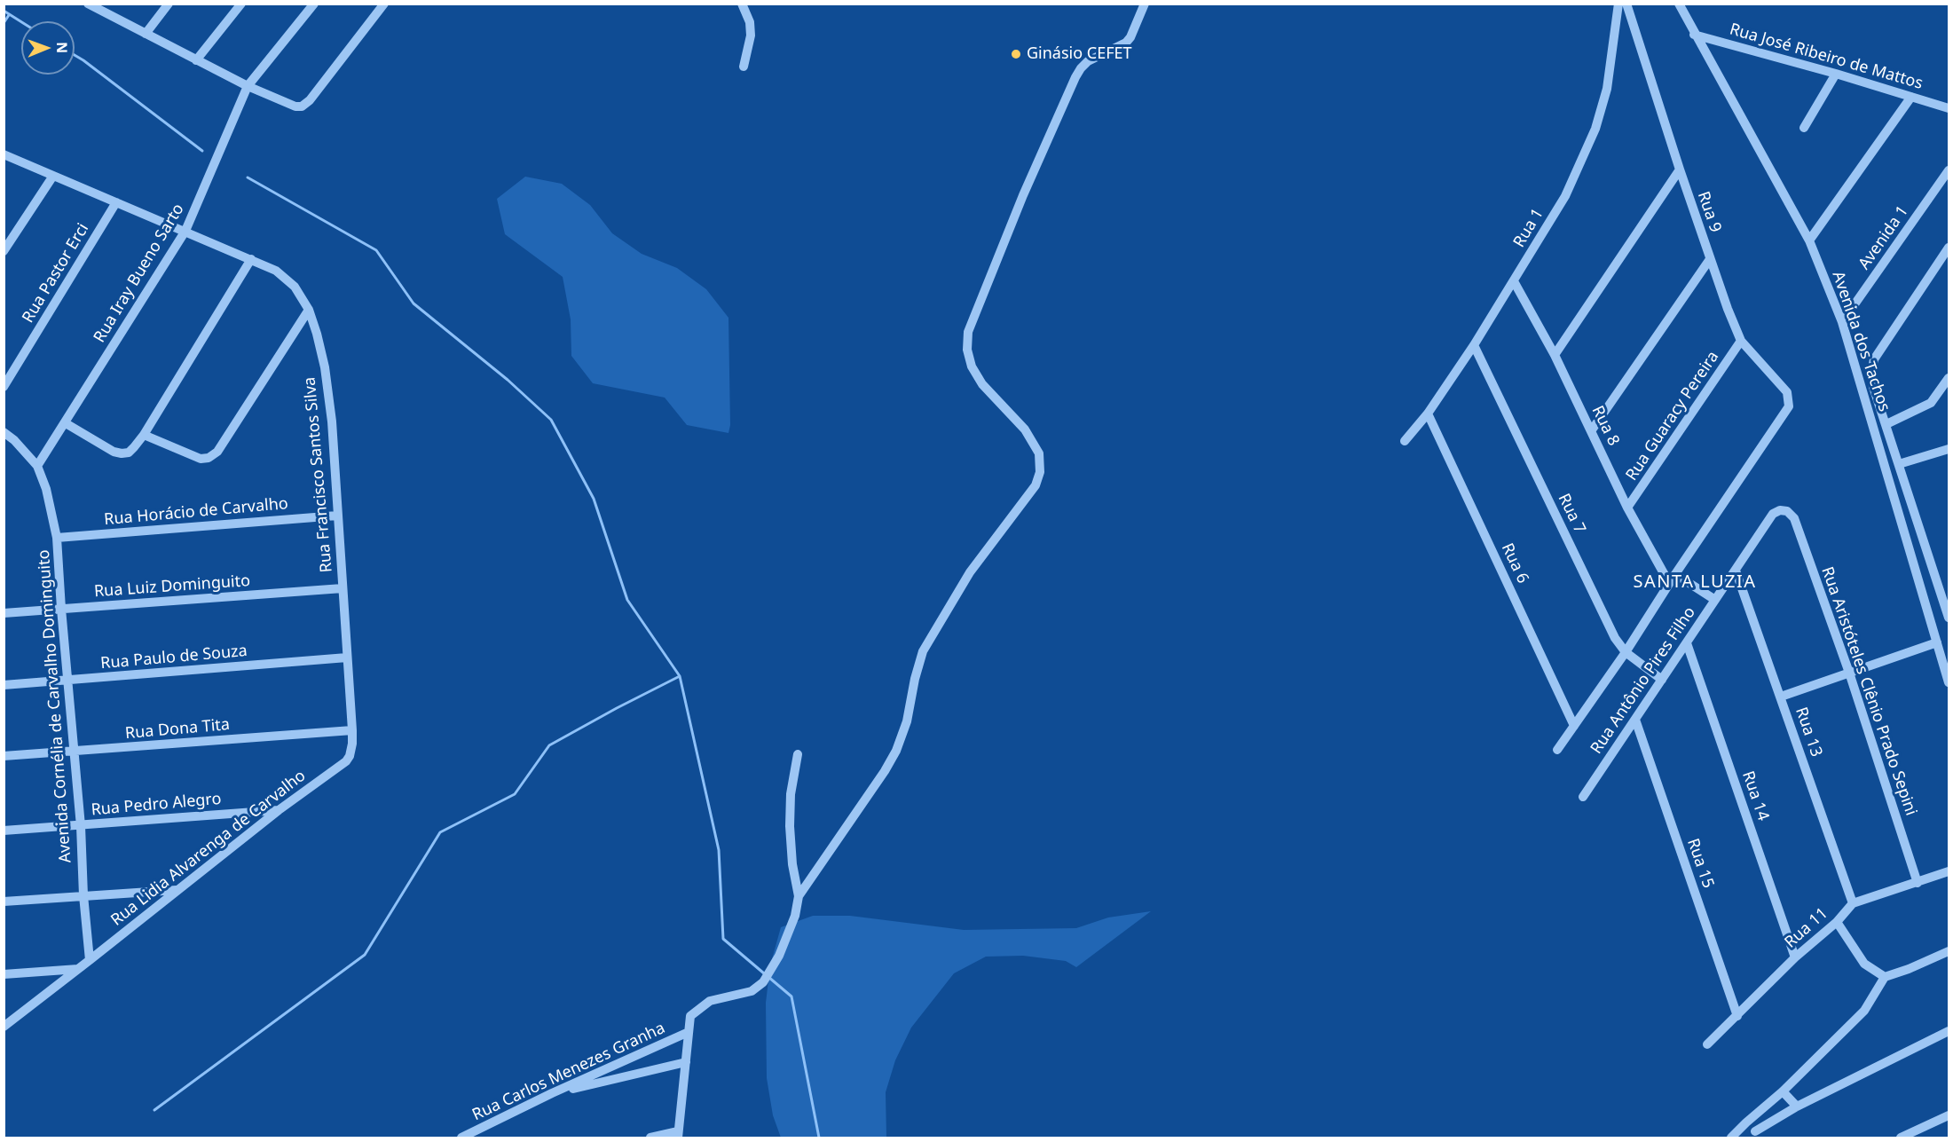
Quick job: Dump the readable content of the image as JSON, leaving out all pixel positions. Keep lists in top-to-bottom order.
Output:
{
  "streets": {
    "street": [
      "Rua José Ribeiro de Mattos",
      "Rua 9",
      "Rua 1",
      "Avenida 1",
      "Rua Pastor Erci",
      "Rua Iray Bueno Sarto",
      "Avenida dos Tachos",
      "Rua Guaracy Pereira",
      "Rua 8",
      "Rua Francisco Santos Silva",
      "Rua Horácio de Carvalho",
      "Rua 7",
      "Rua 6",
      "Rua Luiz Dominguito",
      "Rua Paulo de Souza",
      "Rua Antônio Pires Filho",
      "Rua Aristóteles Clênio Prado Sepini",
      "Avenida Cornélia de Carvalho Dominguito",
      "Rua Dona Tita",
      "Rua 13",
      "Rua 14",
      "Rua Pedro Alegro",
      "Rua Lidia Alvarenga de Carvalho",
      "Rua 15",
      "Rua 11",
      "Rua Carlos Menezes Granha"
    ]
  },
  "crossings": [
    ["Rua José Ribeiro de Mattos", "Avenida dos Tachos"],
    ["Rua 9", "Rua Guaracy Pereira"],
    ["Rua 9", "Rua Antônio Pires Filho"],
    ["Rua 1", "Rua 8"],
    ["Rua 1", "Rua 7"],
    ["Rua 1", "Rua 6"],
    ["Avenida 1", "Avenida dos Tachos"],
    ["Rua Pastor Erci", "Rua Francisco Santos Silva"],
    ["Rua Iray Bueno Sarto", "Rua Francisco Santos Silva"],
    ["Rua Iray Bueno Sarto", "Avenida Cornélia de Carvalho Dominguito"],
    ["Rua Guaracy Pereira", "Rua 8"],
    ["Rua 8", "Rua Antônio Pires Filho"],
    ["Rua Francisco Santos Silva", "Rua Horácio de Carvalho"],
    ["Rua Francisco Santos Silva", "Rua Luiz Dominguito"],
    ["Rua Francisco Santos Silva", "Rua Paulo de Souza"],
    ["Rua Francisco Santos Silva", "Rua Dona Tita"],
    ["Rua Francisco Santos Silva", "Rua Lidia Alvarenga de Carvalho"],
    ["Rua Horácio de Carvalho", "Avenida Cornélia de Carvalho Dominguito"],
    ["Rua 7", "Rua Antônio Pires Filho"],
    ["Rua 6", "Rua Antônio Pires Filho"],
    ["Rua Luiz Dominguito", "Avenida Cornélia de Carvalho Dominguito"],
    ["Rua Paulo de Souza", "Avenida Cornélia de Carvalho Dominguito"],
    ["Rua Antônio Pires Filho", "Rua Aristóteles Clênio Prado Sepini"],
    ["Rua Antônio Pires Filho", "Rua 13"],
    ["Rua Antônio Pires Filho", "Rua 14"],
    ["Rua Antônio Pires Filho", "Rua 15"],
    ["Avenida Cornélia de Carvalho Dominguito", "Rua Dona Tita"],
    ["Avenida Cornélia de Carvalho Dominguito", "Rua Pedro Alegro"],
    ["Avenida Cornélia de Carvalho Dominguito", "Rua Lidia Alvarenga de Carvalho"],
    ["Rua 13", "Rua 11"],
    ["Rua 14", "Rua 11"],
    ["Rua Pedro Alegro", "Rua Lidia Alvarenga de Carvalho"],
    ["Rua 15", "Rua 11"]
  ],
  "districts": ["SANTA LUZIA"],
  "places": ["Ginásio CEFET"],
  "north": "right"
}
